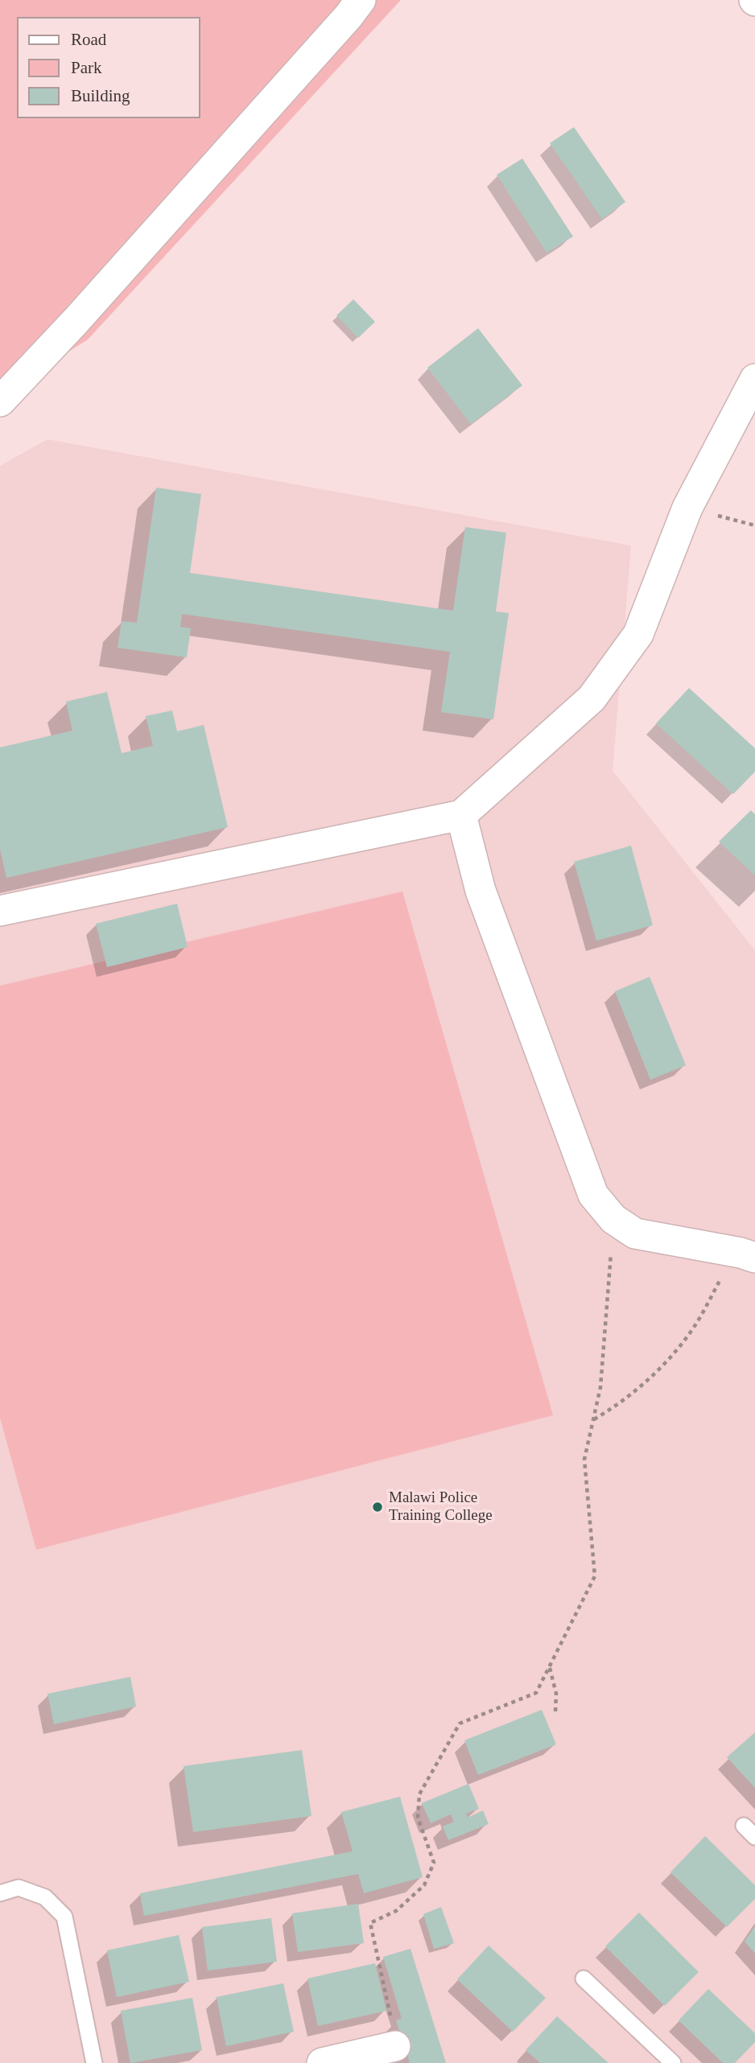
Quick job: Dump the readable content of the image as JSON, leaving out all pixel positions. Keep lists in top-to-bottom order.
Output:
{
  "places": ["Malawi Police Training College"],
  "legend": ["Road", "Park", "Building"]
}
